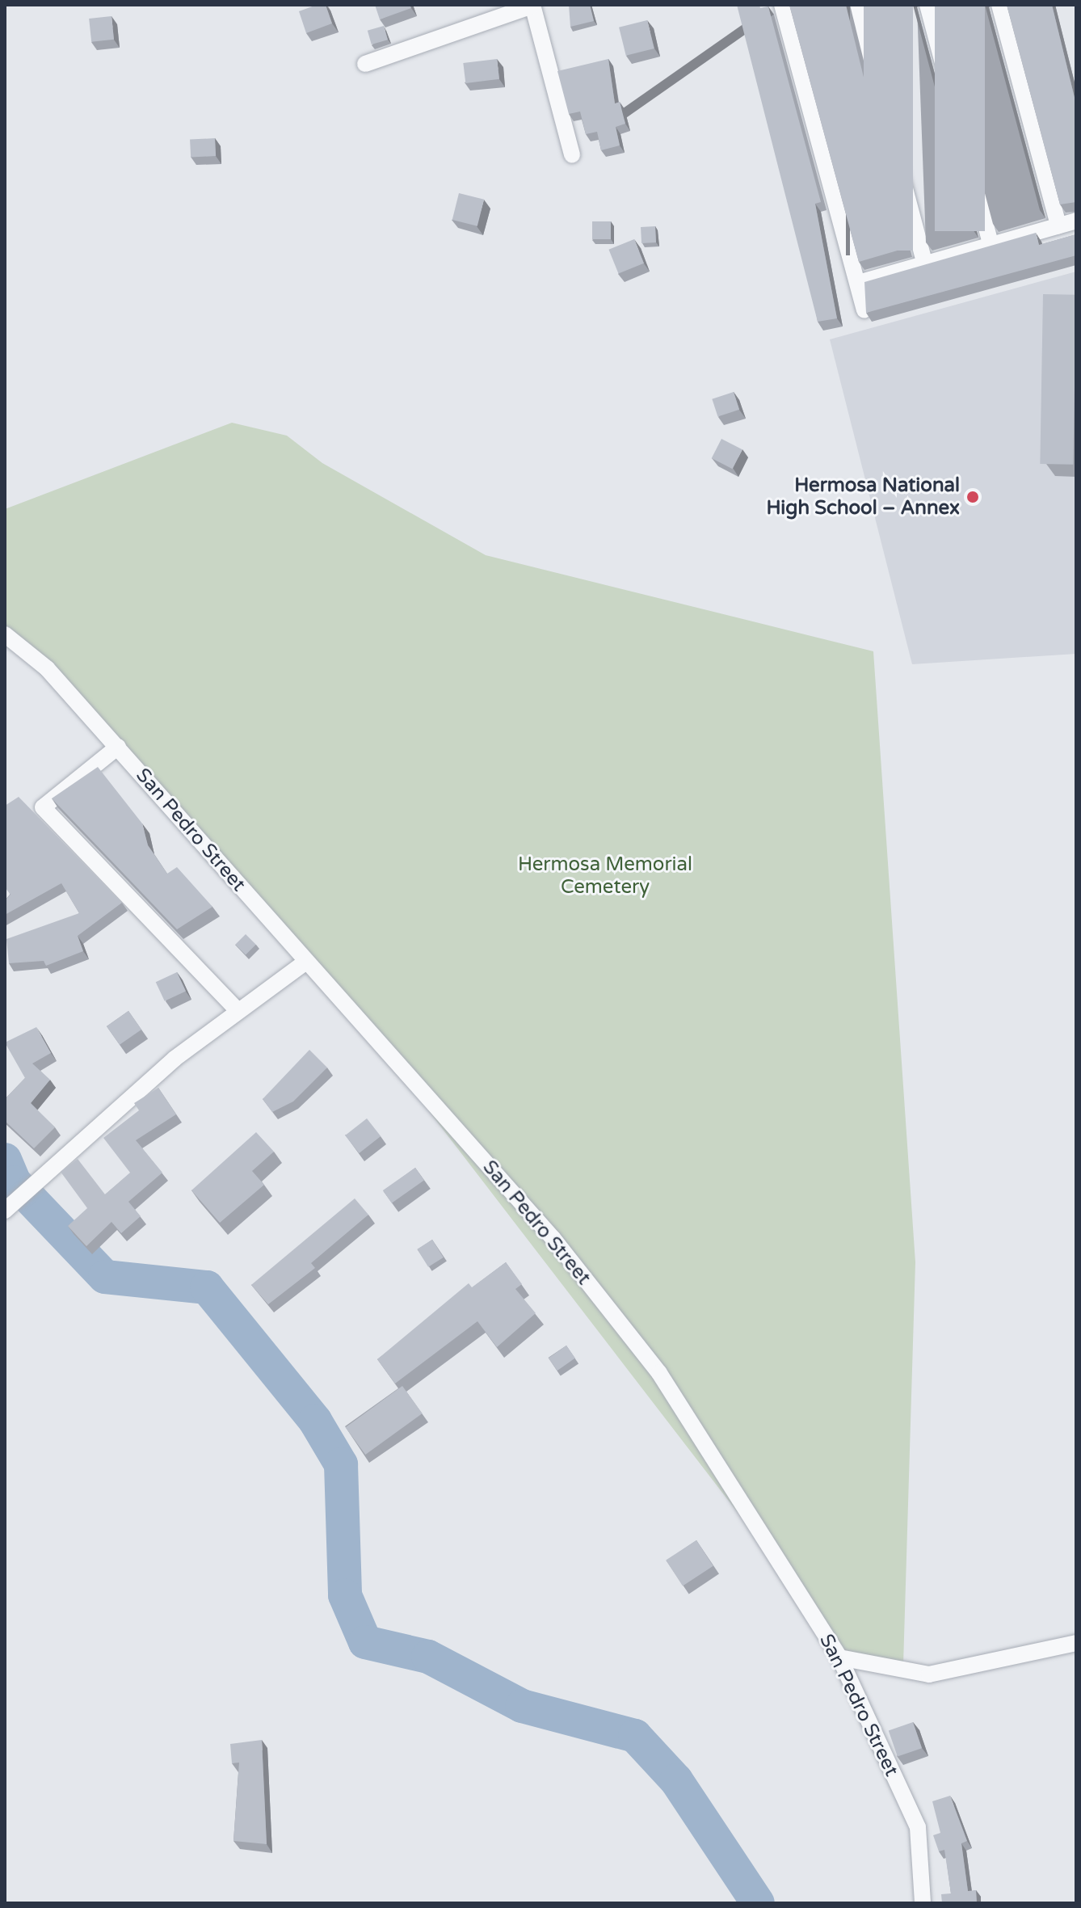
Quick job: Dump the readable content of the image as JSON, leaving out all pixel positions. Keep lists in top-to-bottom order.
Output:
{
  "streets": {
    "street": ["San Pedro Street"]
  },
  "parks": ["Hermosa Memorial Cemetery"],
  "places": ["Hermosa National High School – Annex"]
}
